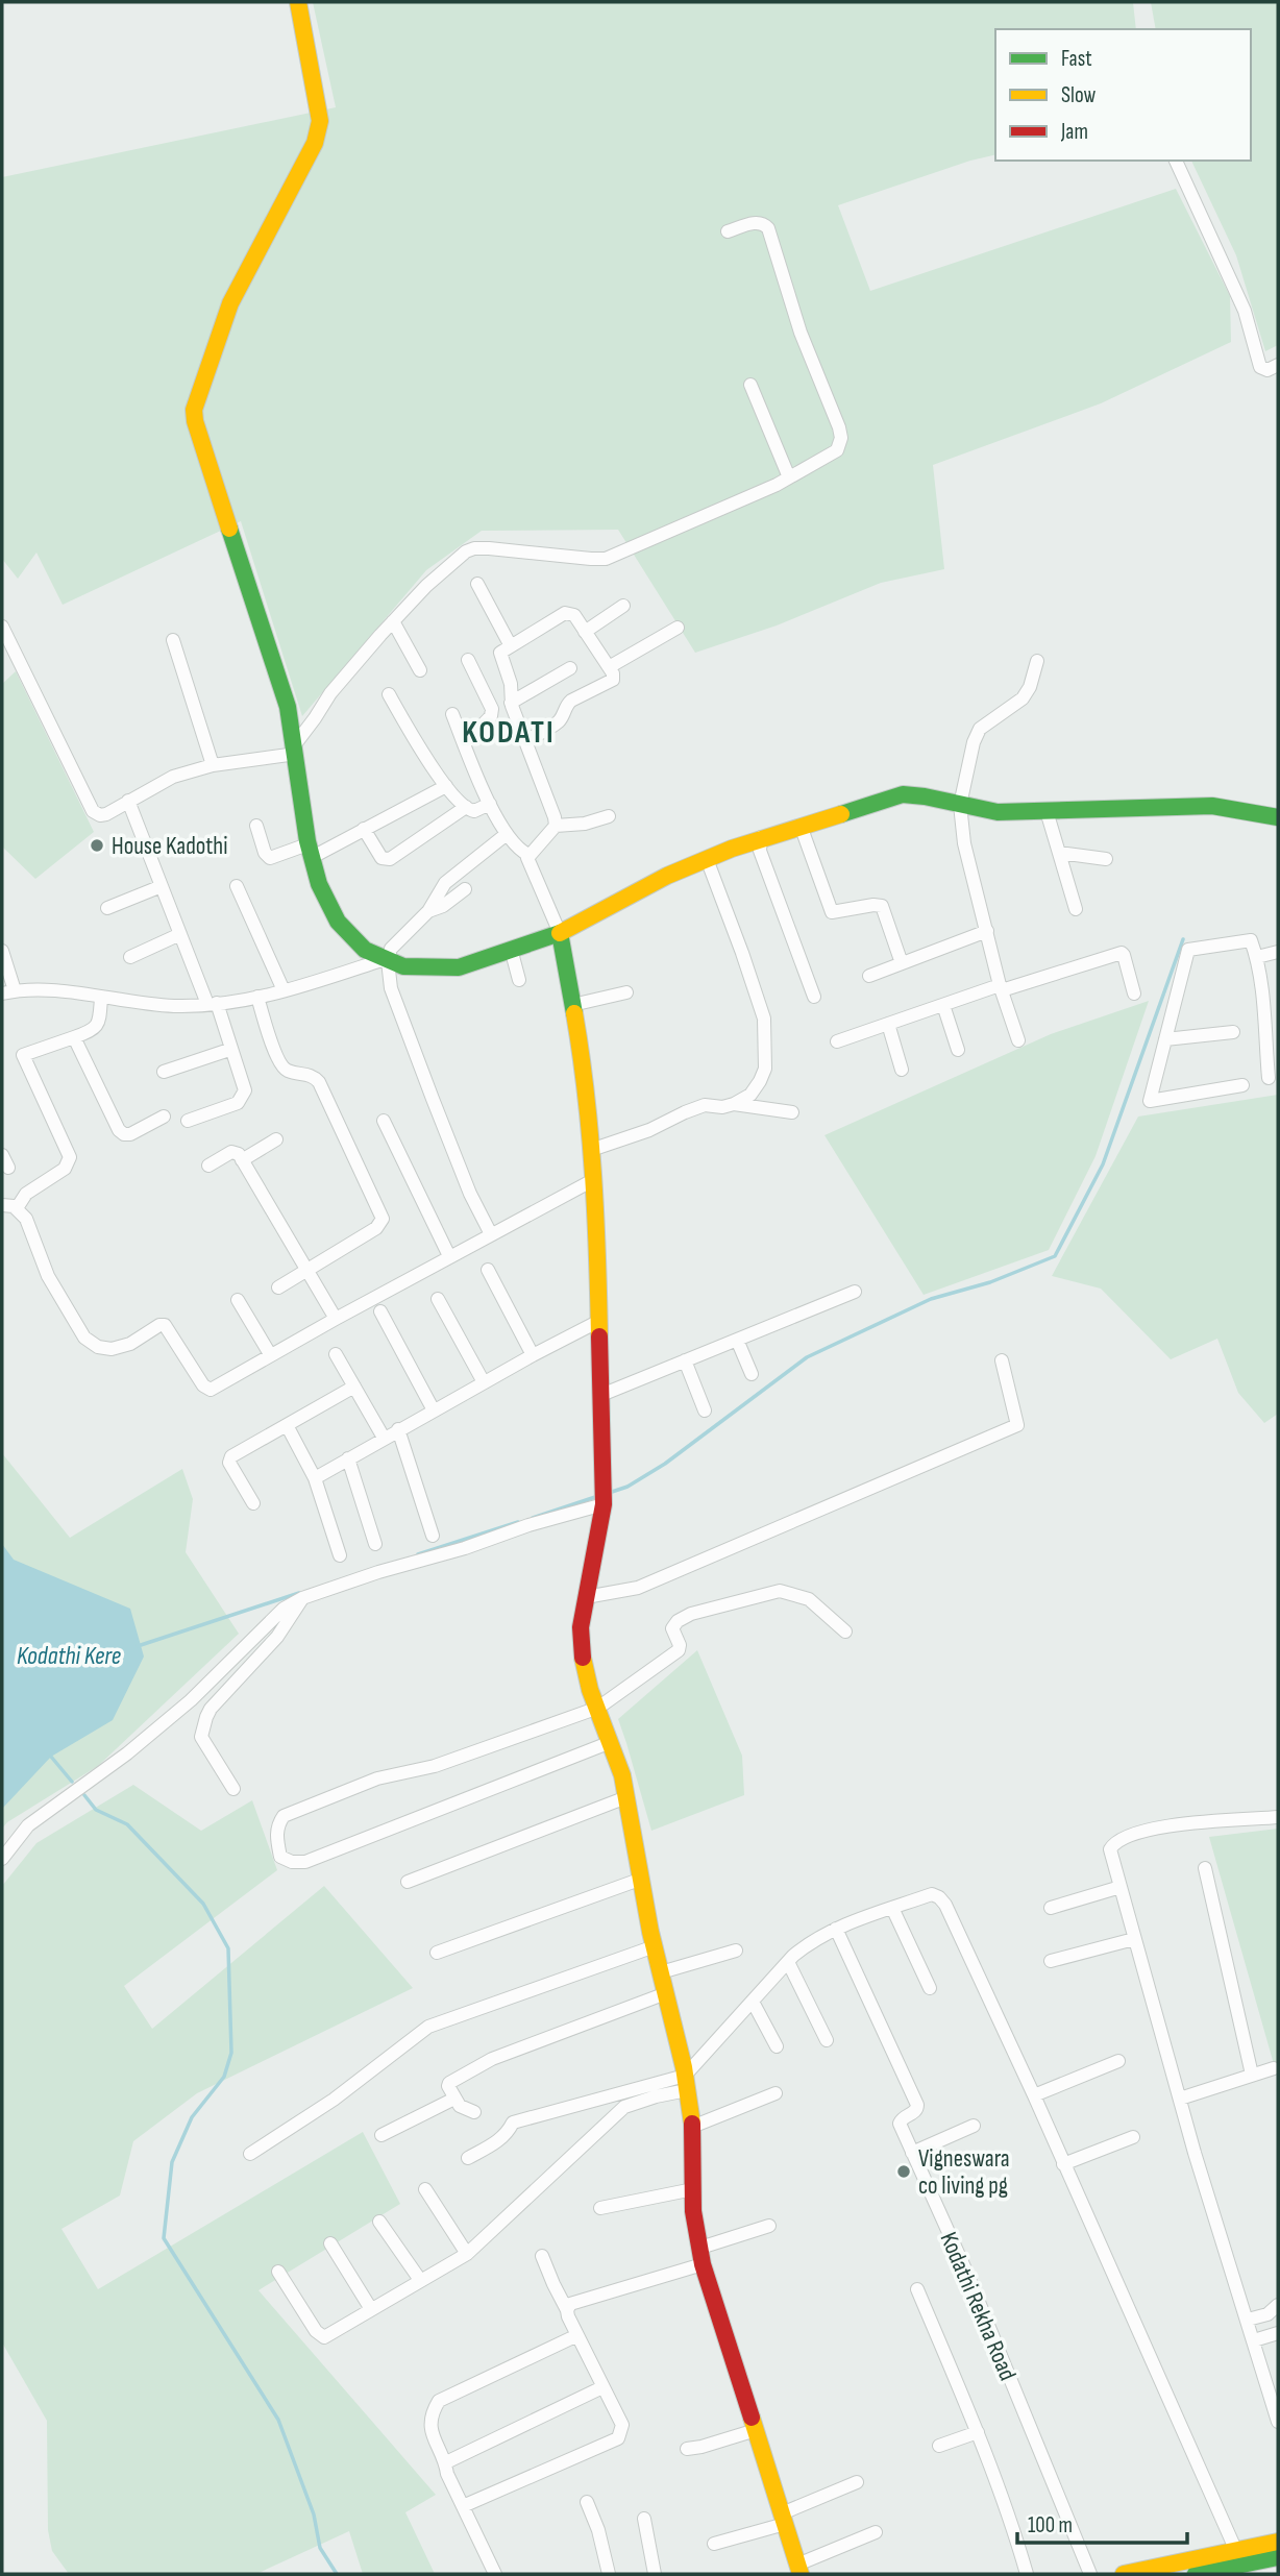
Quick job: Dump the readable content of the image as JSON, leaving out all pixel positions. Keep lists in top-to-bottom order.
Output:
{
  "streets": {
    "street": ["Kodathi Rekha Road"]
  },
  "districts": ["KODATI"],
  "water": ["Kodathi Kere"],
  "places": ["House Kadothi", "Vigneswara co living pg"],
  "legend": ["Fast", "Slow", "Jam"],
  "scale_bar": "100 m"
}
